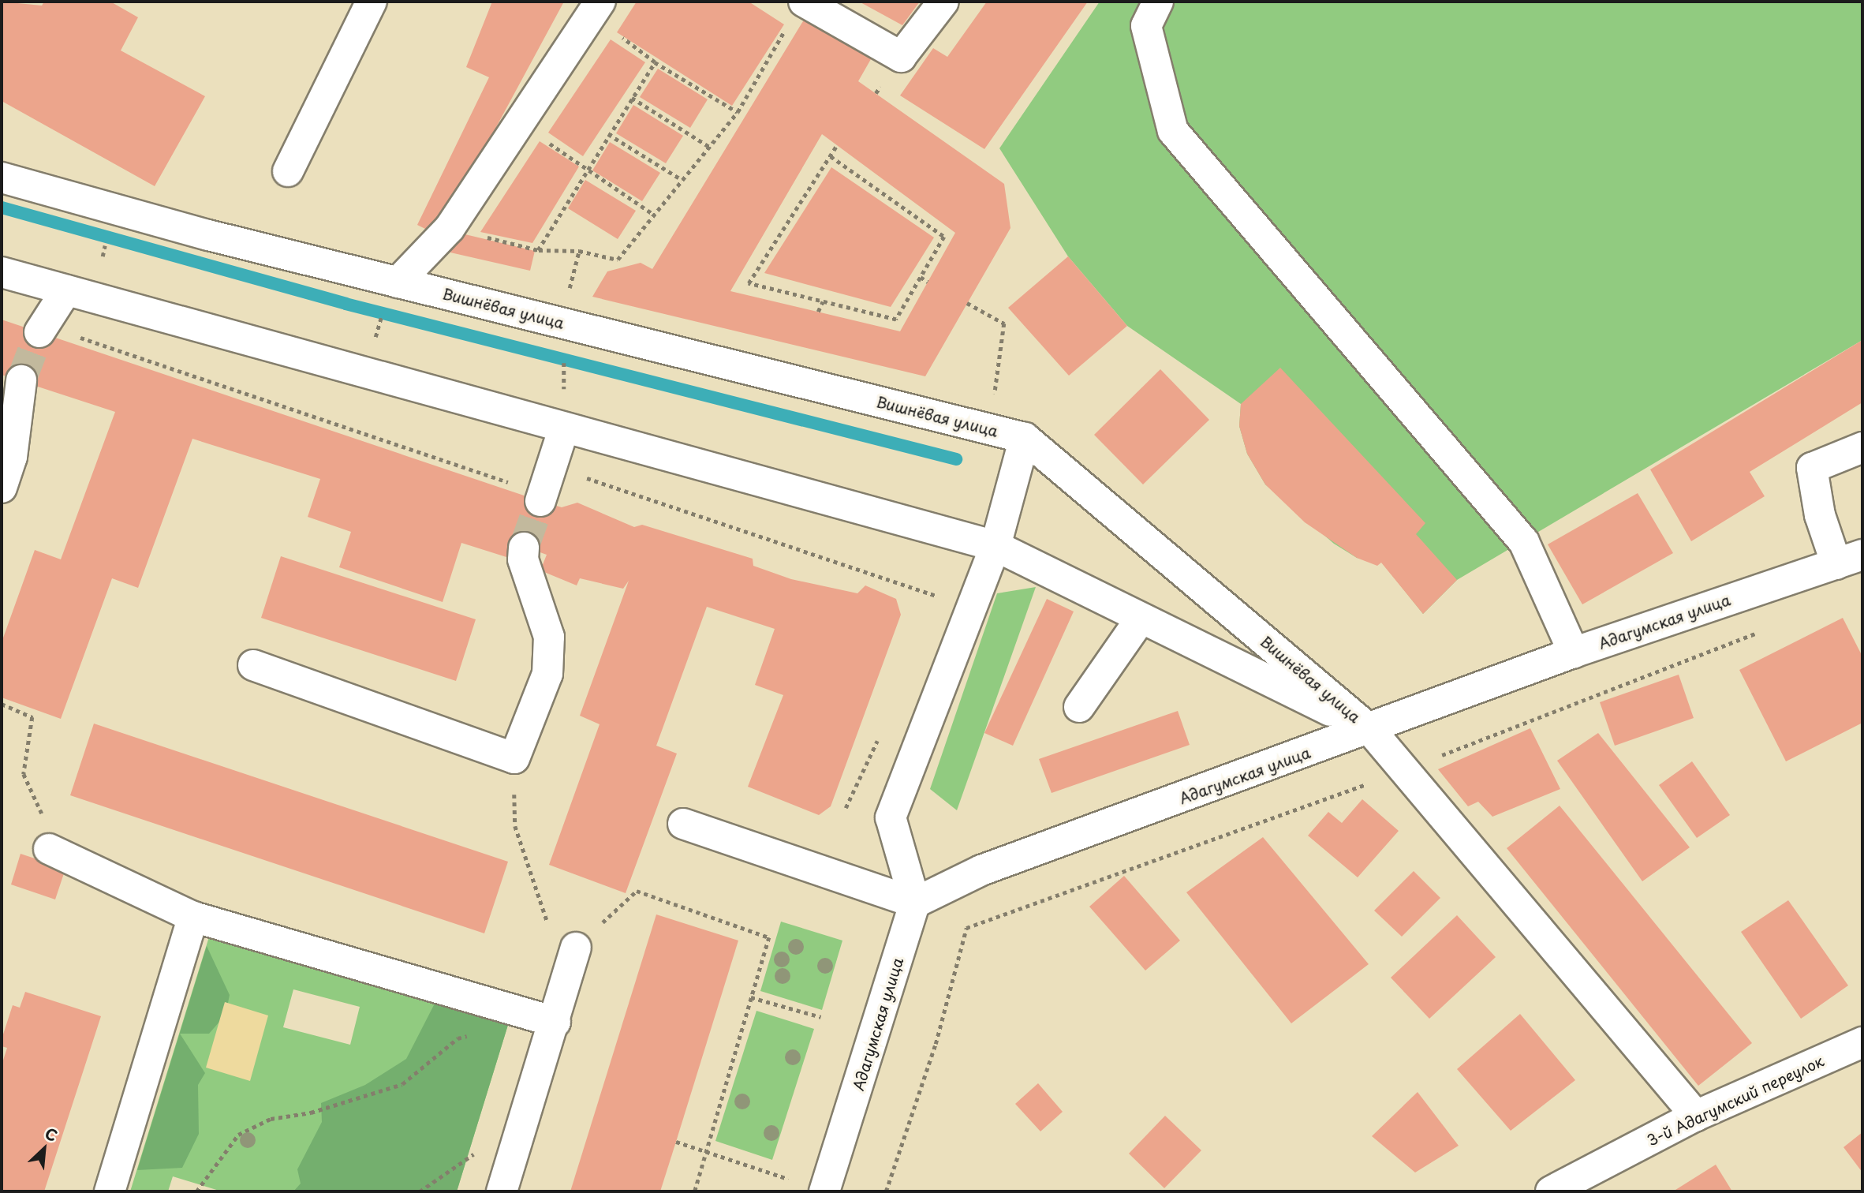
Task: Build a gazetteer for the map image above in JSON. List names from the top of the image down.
{
  "streets": {
    "street": ["Вишнёвая улица", "Адагумская улица", "3-й Адагумский переулок"]
  },
  "crossings": [
    ["Вишнёвая улица", "Адагумская улица"]
  ],
  "north": "top right"
}
